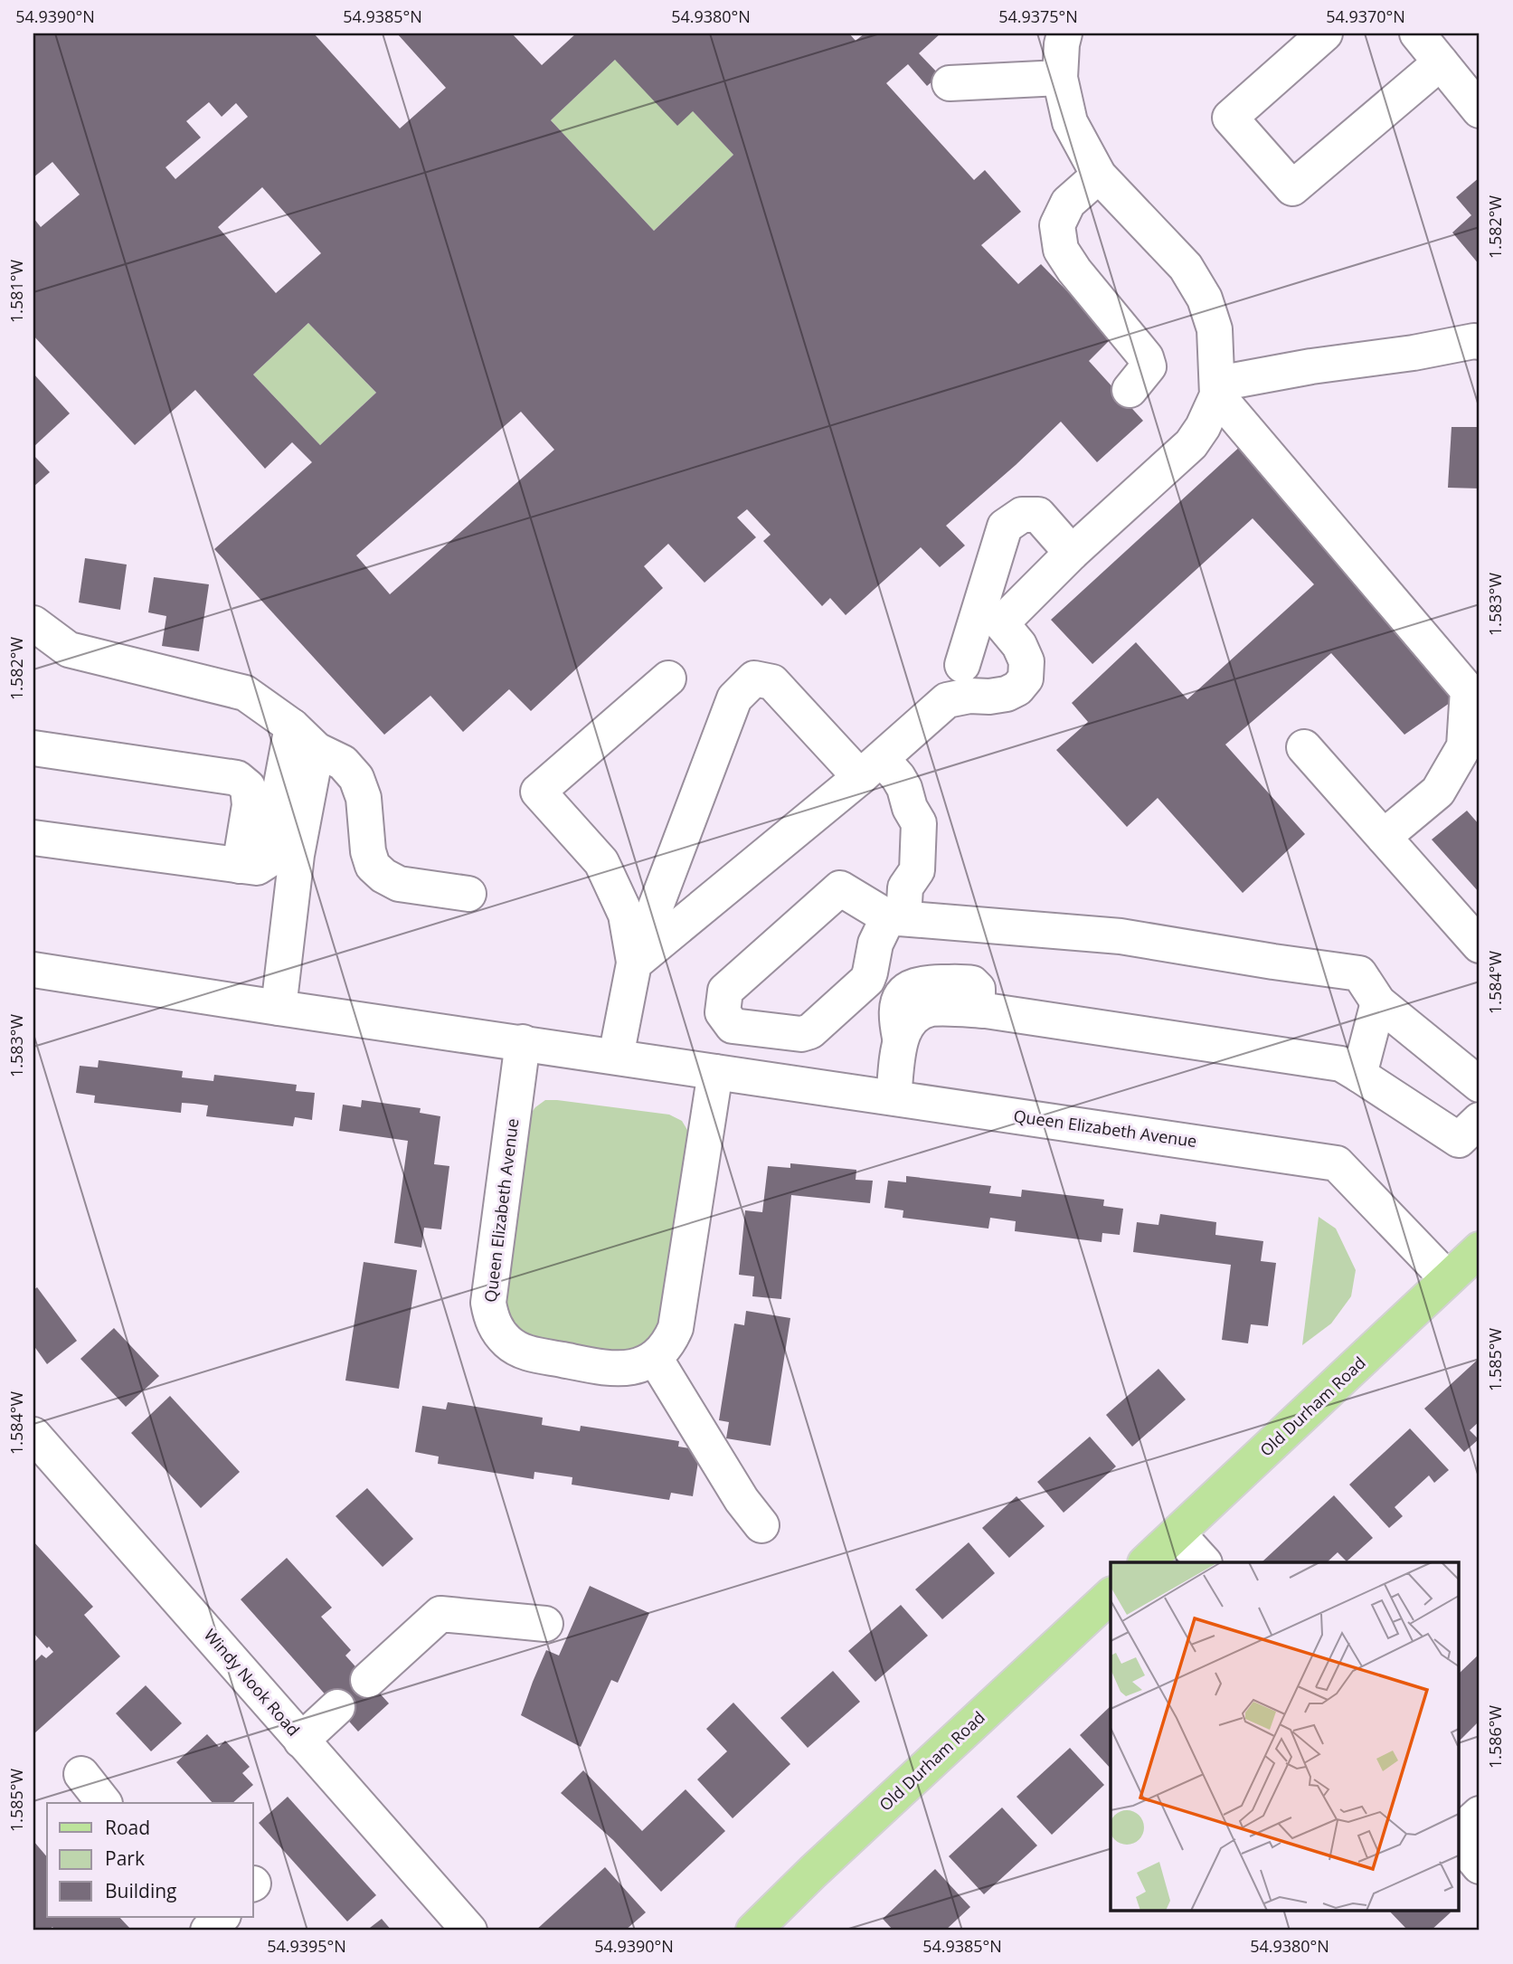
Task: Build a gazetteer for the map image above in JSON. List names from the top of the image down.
{
  "streets": {
    "main road": ["Old Durham Road"],
    "street": ["Queen Elizabeth Avenue", "Windy Nook Road"]
  },
  "crossings": [
    ["Queen Elizabeth Avenue", "Old Durham Road"]
  ],
  "legend": ["Road", "Park", "Building"],
  "coordinates": [
    "54.9390°N",
    "54.9385°N",
    "54.9380°N",
    "54.9375°N",
    "54.9370°N",
    "1.582°W",
    "1.581°W",
    "1.583°W",
    "1.584°W",
    "1.585°W",
    "1.586°W",
    "54.9395°N"
  ]
}
